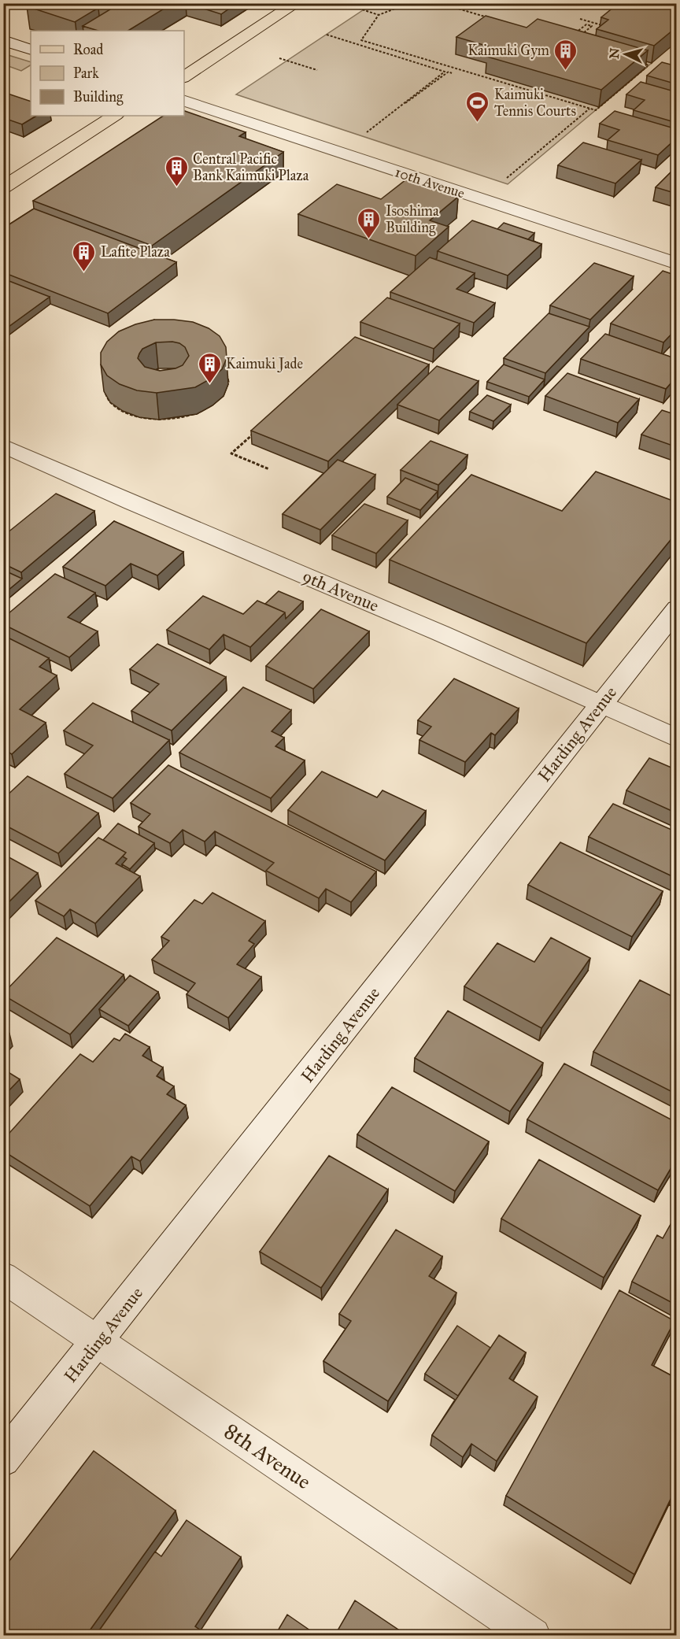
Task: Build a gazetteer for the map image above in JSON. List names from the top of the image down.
{
  "streets": {
    "street": [
      "10th Avenue",
      "9th Avenue",
      "Harding Avenue",
      "8th Avenue"
    ]
  },
  "crossings": [
    ["9th Avenue", "Harding Avenue"],
    ["Harding Avenue", "8th Avenue"]
  ],
  "places": {
    "building": [
      "Kaimuki Gym",
      "Central Pacific Bank Kaimuki Plaza",
      "Isoshima Building",
      "Lafite Plaza",
      "Kaimuki Jade"
    ],
    "sports": ["Kaimuki Tennis Courts"]
  },
  "legend": ["Road", "Park", "Building"],
  "north": "left"
}
